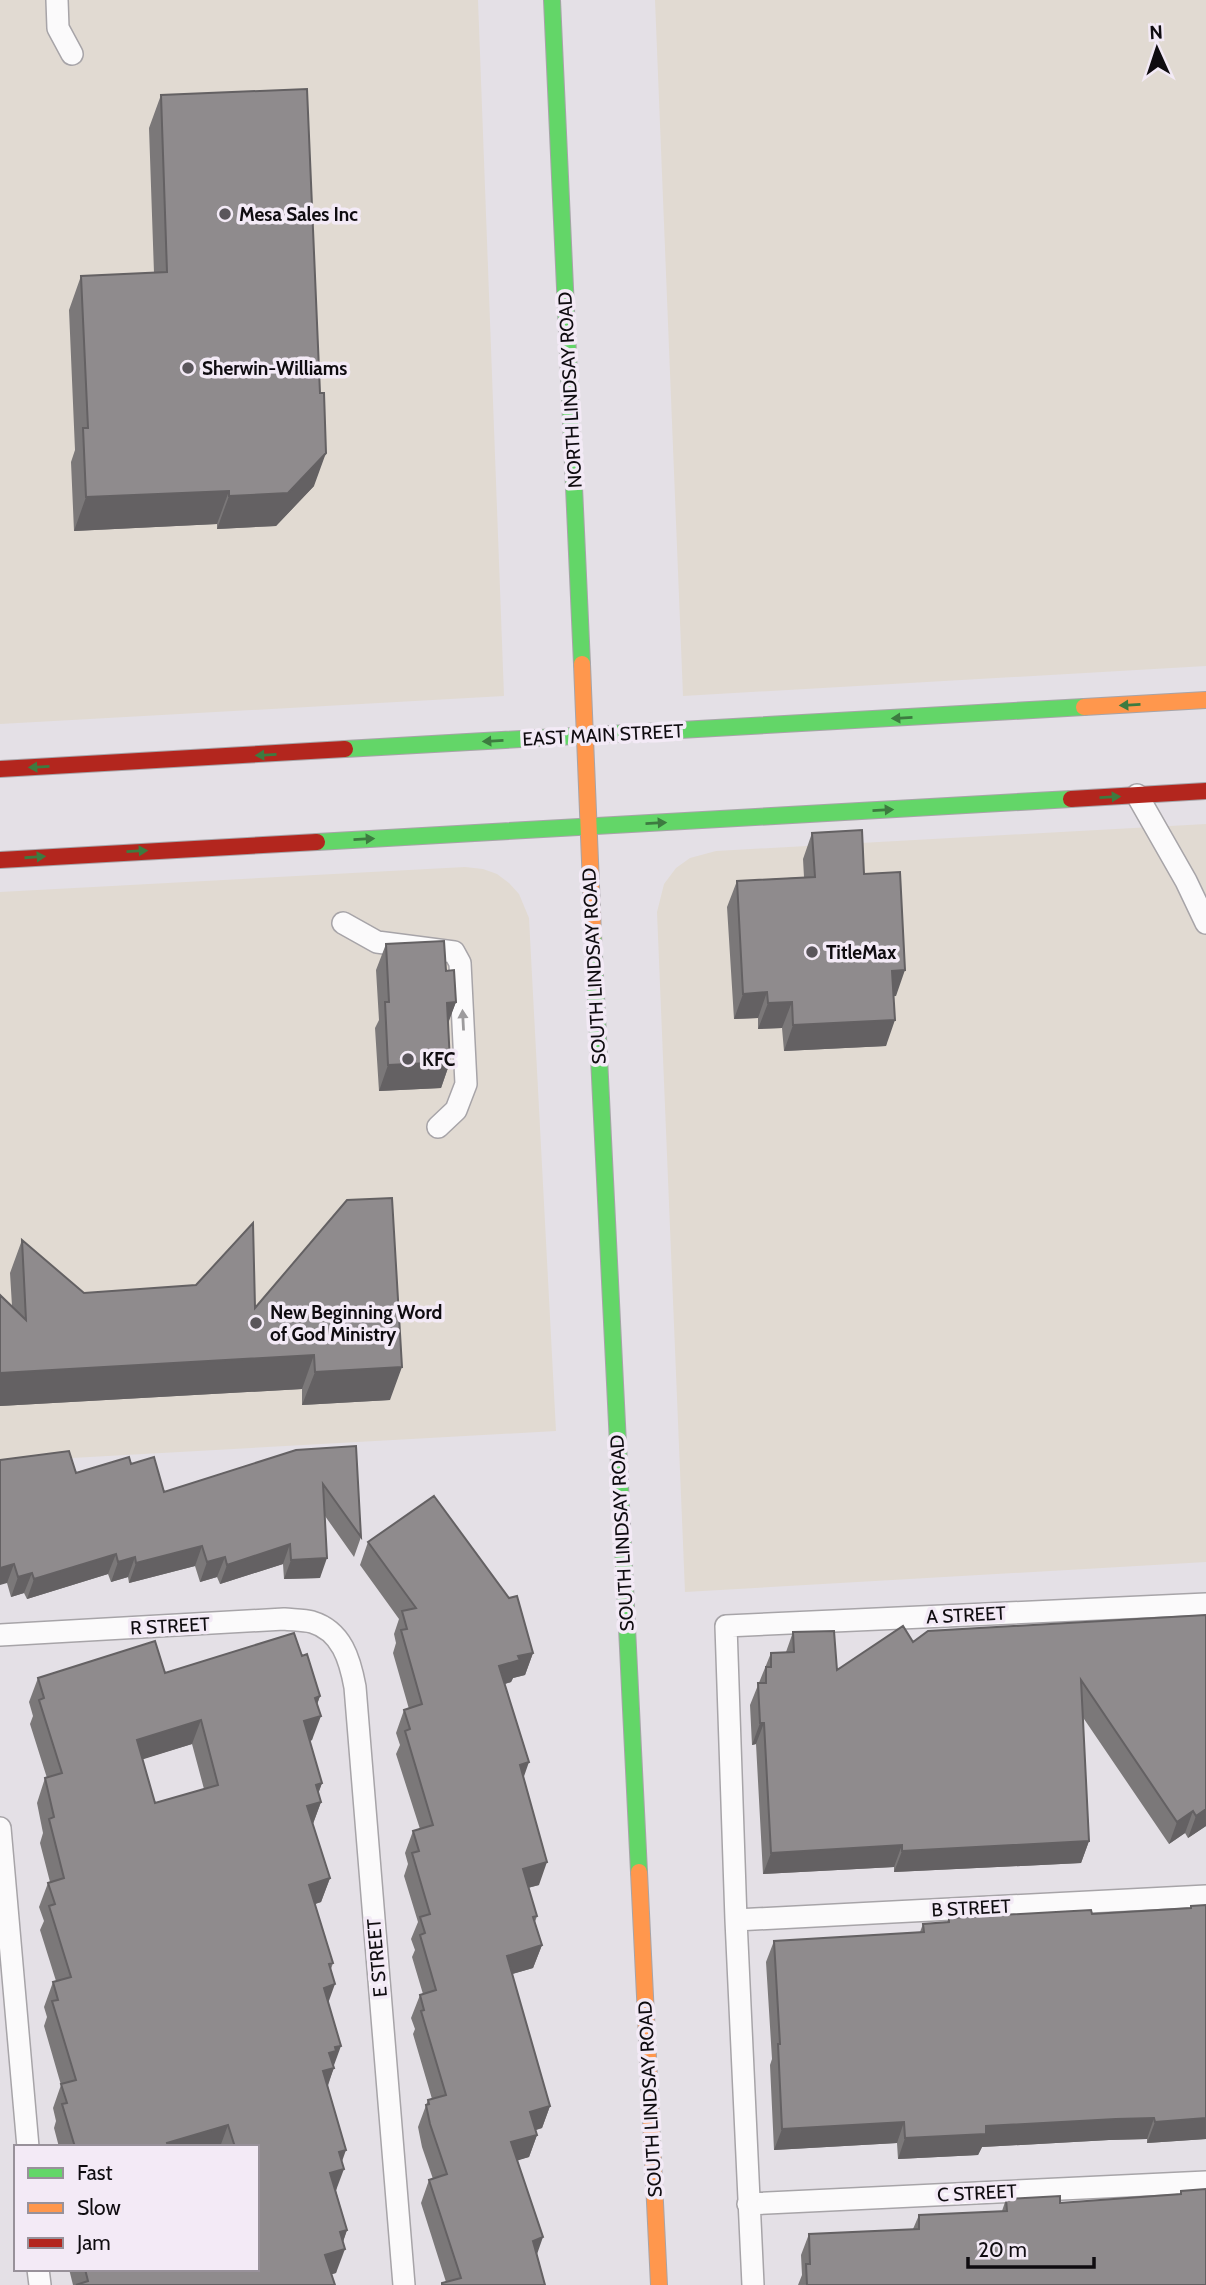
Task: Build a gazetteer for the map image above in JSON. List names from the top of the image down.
{
  "streets": {
    "main road": ["NORTH LINDSAY ROAD", "EAST MAIN STREET", "SOUTH LINDSAY ROAD"],
    "lane": [
      "A STREET",
      "R STREET",
      "B STREET",
      "E STREET",
      "C STREET"
    ]
  },
  "crossings": [
    ["NORTH LINDSAY ROAD", "EAST MAIN STREET"],
    ["NORTH LINDSAY ROAD", "SOUTH LINDSAY ROAD"],
    ["A STREET", "B STREET"],
    ["R STREET", "E STREET"]
  ],
  "places": [
    "Mesa Sales Inc",
    "Sherwin-Williams",
    "TitleMax",
    "KFC",
    "New Beginning Word of God Ministry"
  ],
  "legend": ["Fast", "Slow", "Jam"],
  "scale_bar": "20 m",
  "north": "top"
}
